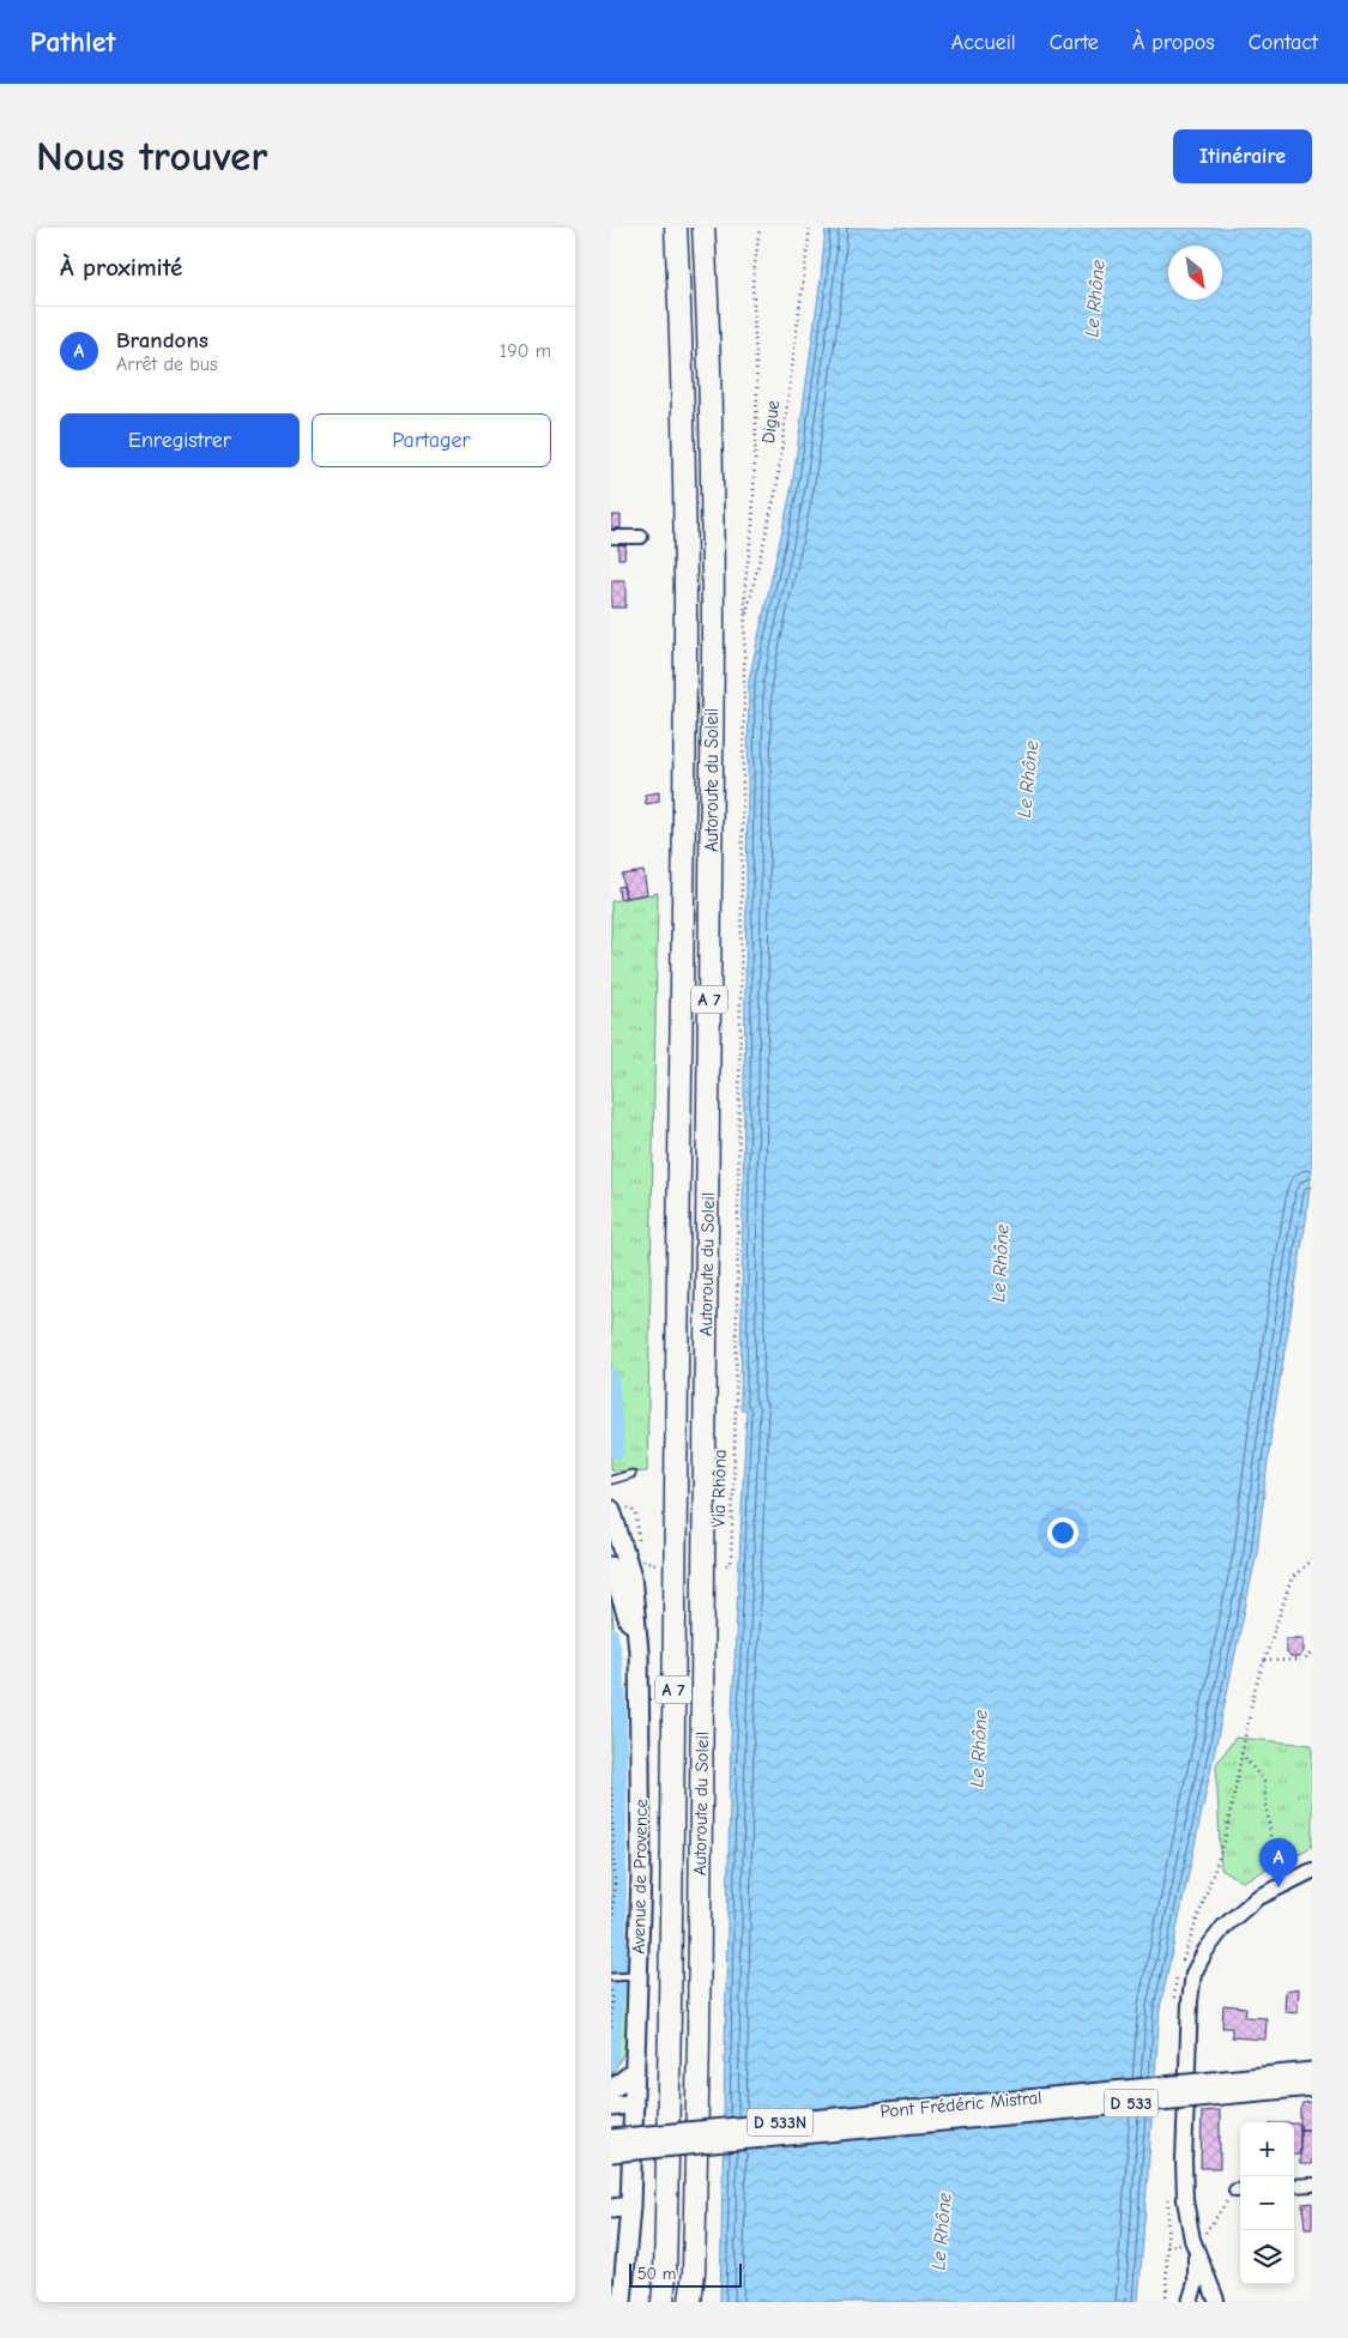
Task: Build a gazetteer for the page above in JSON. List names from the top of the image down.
{
  "streets": {
    "highway": ["Autoroute du Soleil", "A 7"],
    "main road": [
      "Avenue de Provence",
      "D 533",
      "Pont Frédéric Mistral",
      "D 533N"
    ],
    "path": ["Digue", "Via Rhôna"]
  },
  "crossings": [
    ["Digue", "Via Rhôna"]
  ],
  "water": ["Le Rhône"],
  "scale_bar": "50 m",
  "north": "bottom right",
  "page": {
    "header": "Pathlet",
    "nav": [
      "Accueil",
      "Carte",
      "À propos",
      "Contact"
    ],
    "buttons": [
      "Itinéraire",
      ["Enregistrer", "Partager"]
    ],
    "title": "Nous trouver",
    "heading": "À proximité",
    "list": [
      {
        "mark": "A",
        "name": "Brandons",
        "note": "Arrêt de bus",
        "value": "190 m"
      }
    ],
    "pins": "A",
    "map_buttons": ["+", "−"],
    "scale": "50 m"
  }
}
